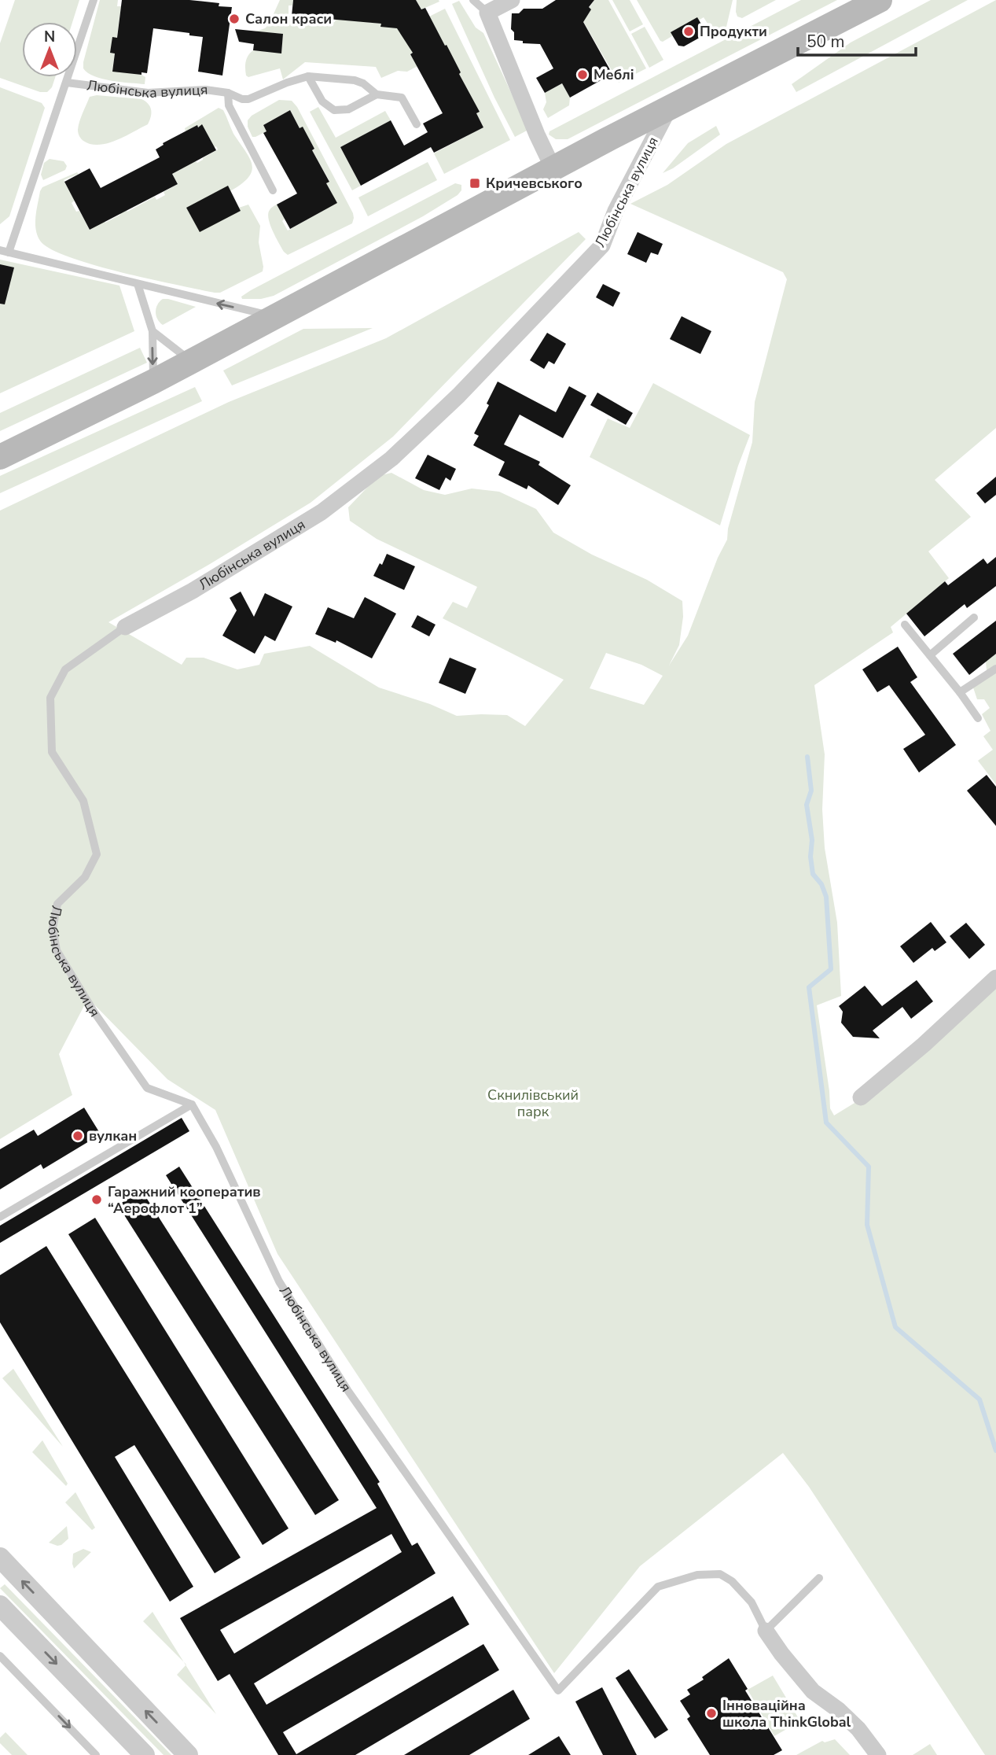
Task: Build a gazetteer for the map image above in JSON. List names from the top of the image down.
{
  "streets": {
    "main road": ["Любінська вулиця"]
  },
  "parks": ["Скнилівський парк"],
  "places": {
    "other": [
      "Салон краси",
      "Продукти",
      "Меблі",
      "вулкан",
      "Гаражний кооператив “Аерофлот 1”",
      "Інноваційна школа ThinkGlobal"
    ],
    "transit": ["Кричевського"]
  },
  "scale_bar": "50 m",
  "north": "top"
}
